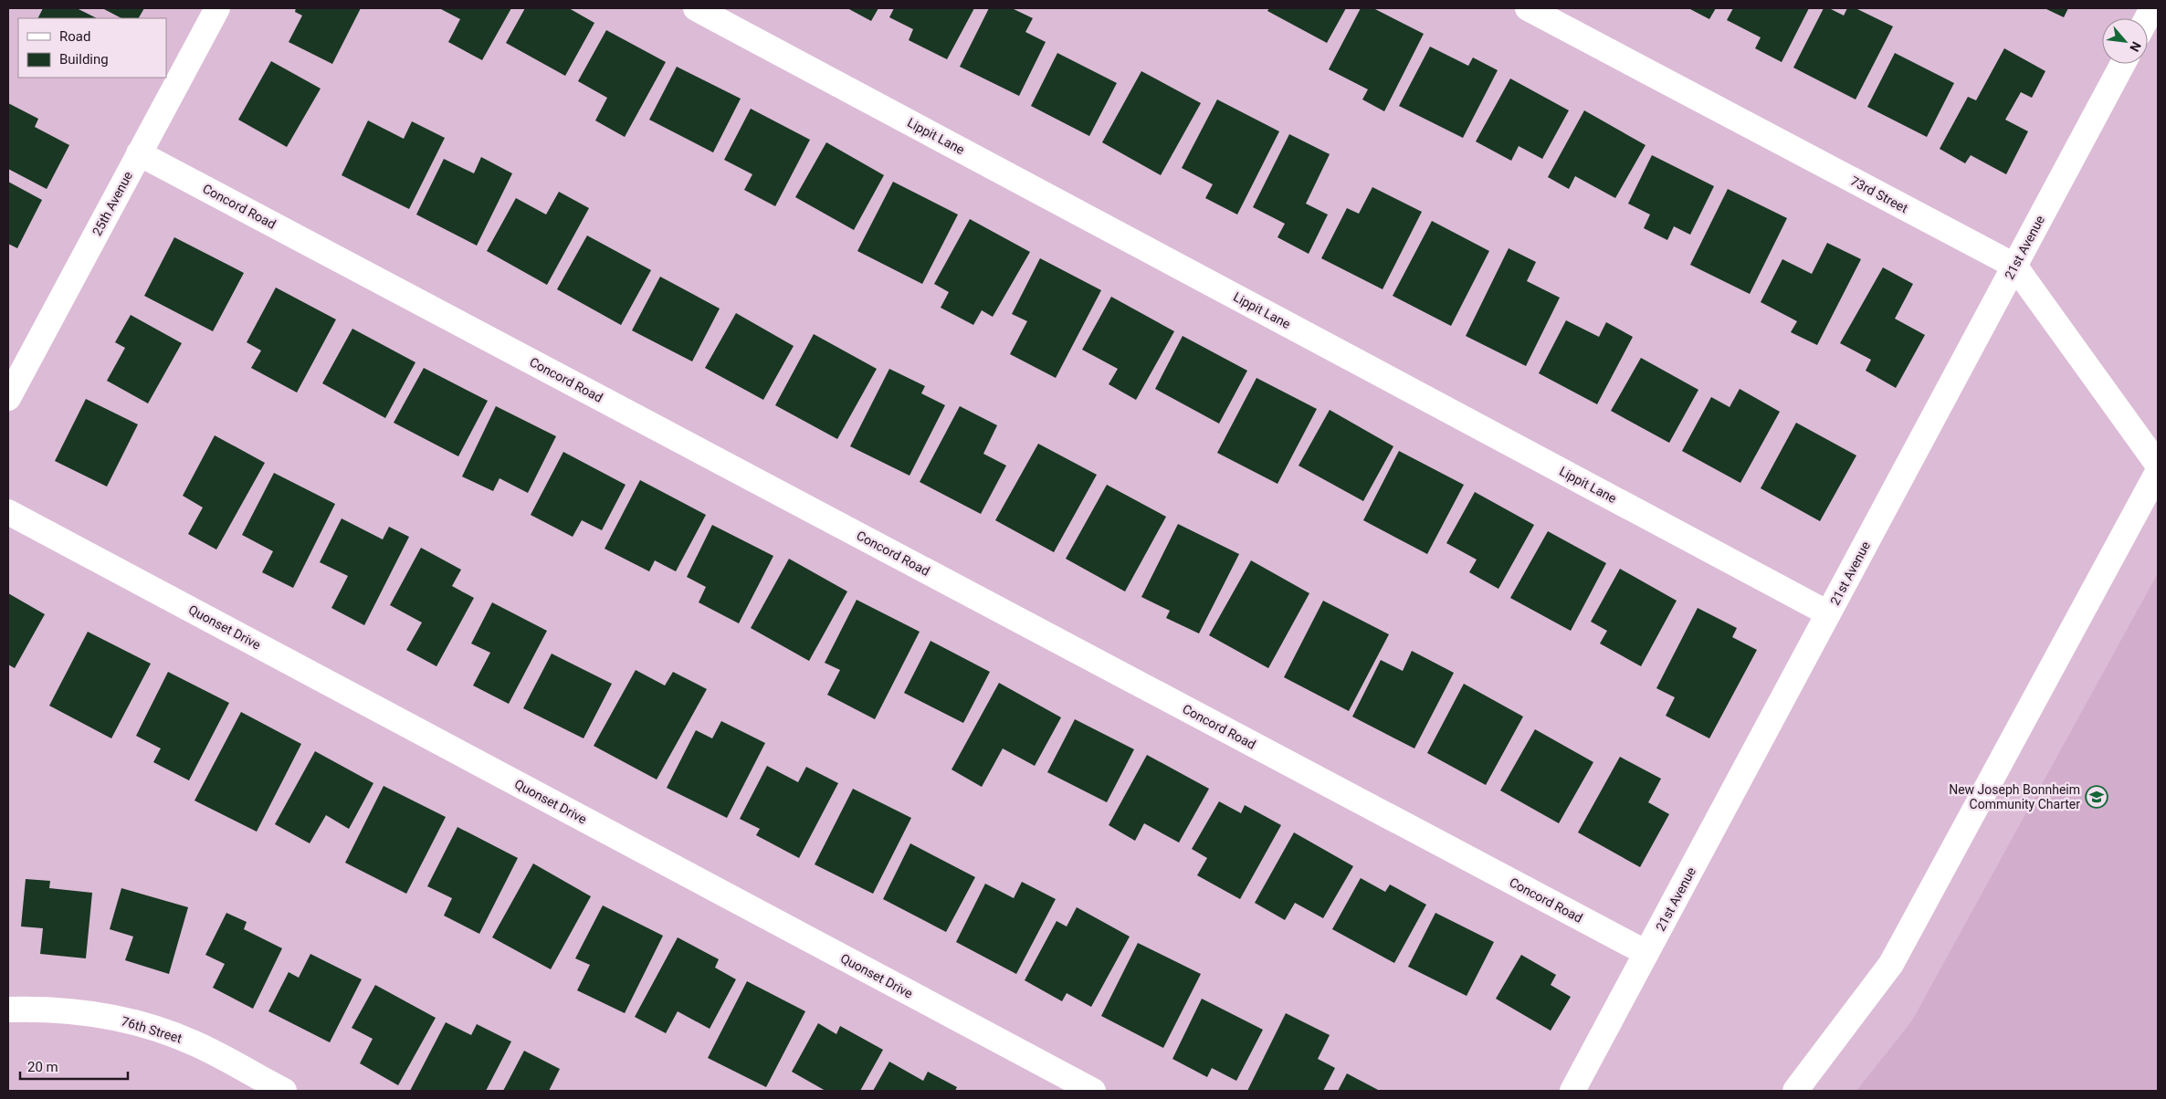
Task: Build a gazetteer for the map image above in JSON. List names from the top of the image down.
{
  "streets": {
    "street": [
      "Lippit Lane",
      "73rd Street",
      "25th Avenue",
      "Concord Road",
      "21st Avenue",
      "Quonset Drive",
      "76th Street"
    ]
  },
  "crossings": [
    ["Lippit Lane", "21st Avenue"],
    ["73rd Street", "21st Avenue"],
    ["25th Avenue", "Concord Road"],
    ["Concord Road", "21st Avenue"]
  ],
  "places": {
    "school or university": ["New Joseph Bonnheim Community Charter"]
  },
  "legend": ["Road", "Building"],
  "scale_bar": "20 m",
  "north": "bottom right"
}
